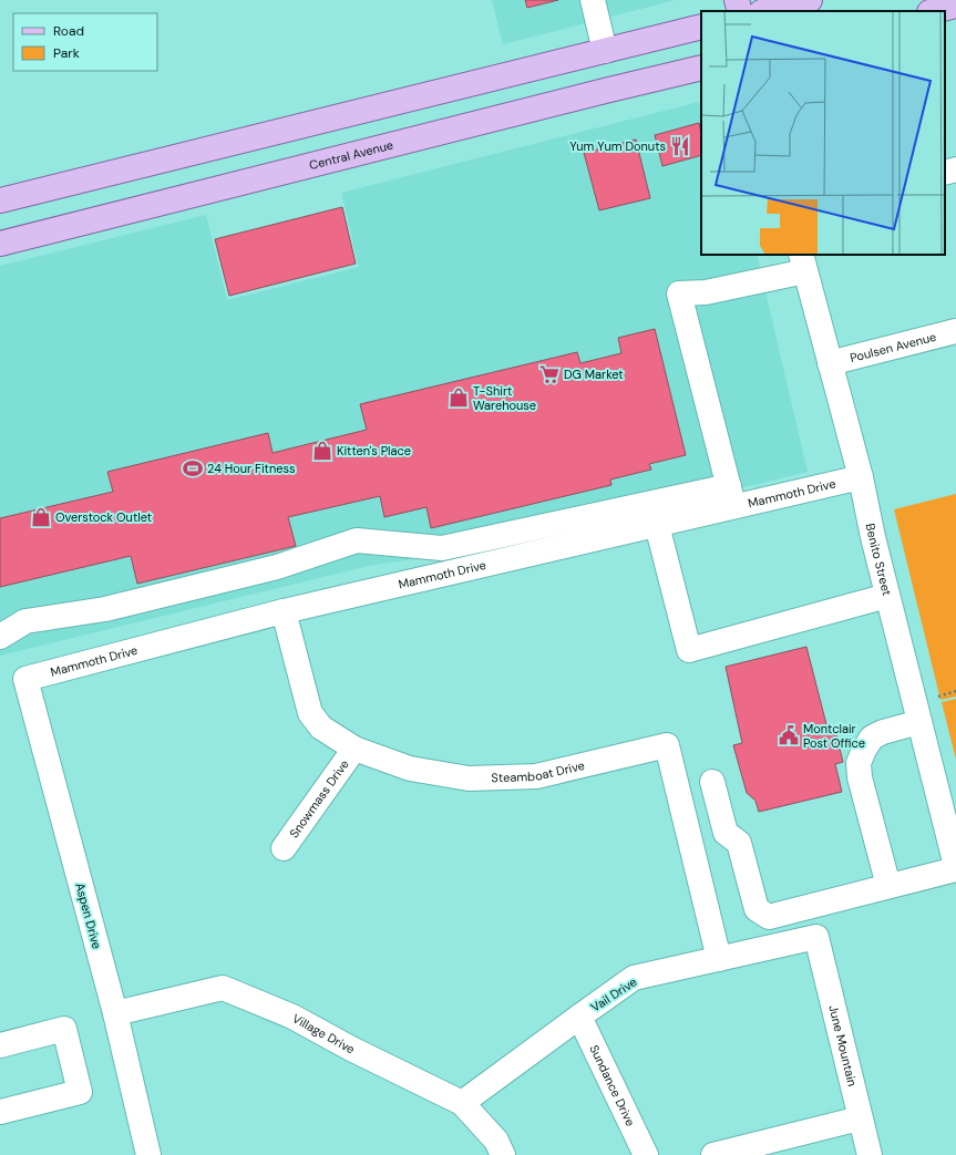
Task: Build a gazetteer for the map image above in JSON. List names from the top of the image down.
{
  "streets": {
    "main road": ["Central Avenue"],
    "street": [
      "Poulsen Avenue",
      "Mammoth Drive",
      "Benito Street",
      "Steamboat Drive",
      "Snowmass Drive",
      "Aspen Drive",
      "Vail Drive",
      "Village Drive",
      "June Mountain",
      "Sundance Drive"
    ]
  },
  "crossings": [
    ["Poulsen Avenue", "Benito Street"],
    ["Mammoth Drive", "Benito Street"],
    ["Mammoth Drive", "Steamboat Drive"],
    ["Mammoth Drive", "Aspen Drive"],
    ["Steamboat Drive", "Snowmass Drive"],
    ["Steamboat Drive", "Vail Drive"],
    ["Aspen Drive", "Village Drive"],
    ["Vail Drive", "Village Drive"],
    ["Vail Drive", "June Mountain"],
    ["Vail Drive", "Sundance Drive"]
  ],
  "places": {
    "restaurant": ["Yum Yum Donuts"],
    "supermarket": ["DG Market"],
    "shop": ["T-Shirt Warehouse", "Kitten's Place", "Overstock Outlet"],
    "sports": ["24 Hour Fitness"],
    "public building": ["Montclair Post Office"]
  },
  "legend": ["Road", "Park"]
}
